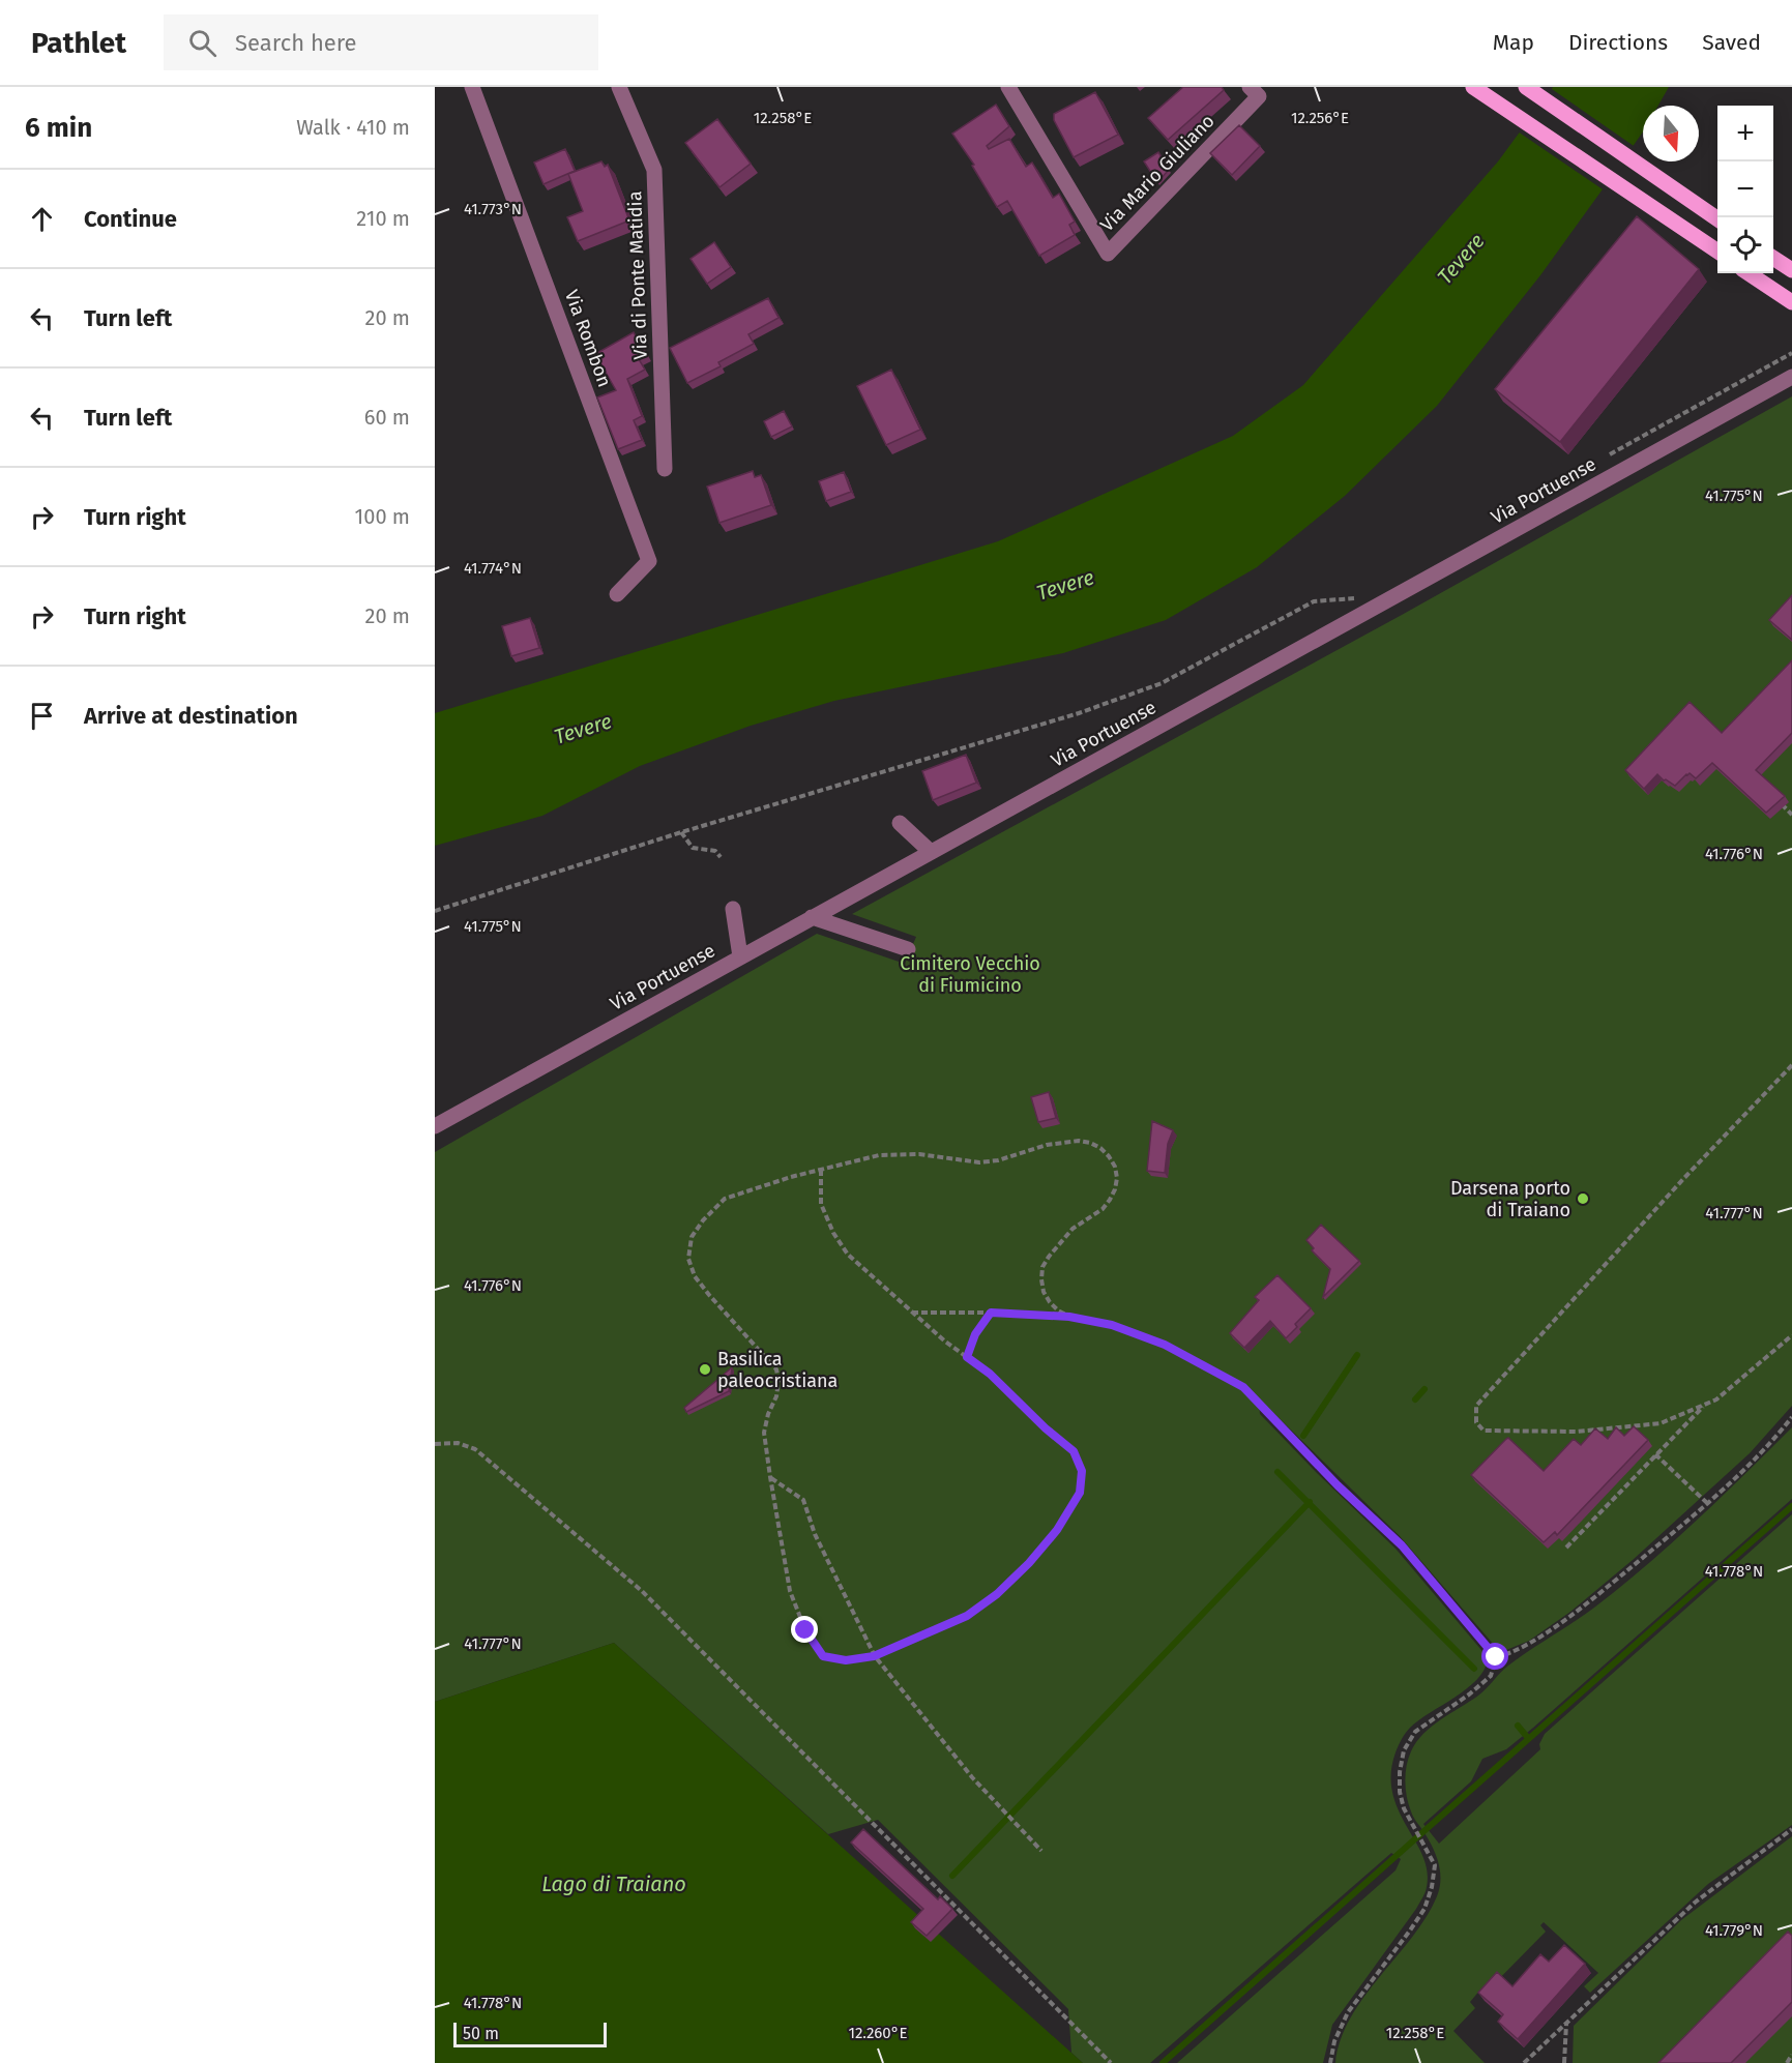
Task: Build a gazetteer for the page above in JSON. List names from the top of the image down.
{
  "streets": {
    "street": [
      "Via Mario Giuliano",
      "Via di Ponte Matidia",
      "Via Rombon",
      "Via Portuense"
    ]
  },
  "water": ["Tevere", "Lago di Traiano"],
  "parks": ["Cimitero Vecchio di Fiumicino"],
  "places": ["Darsena porto di Traiano", "Basilica paleocristiana"],
  "scale_bar": "50 m",
  "north": "bottom",
  "page": {
    "header": "Pathlet",
    "search": "Search here",
    "nav": ["Map", "Directions", "Saved"],
    "heading": ["6 min", "Walk · 410 m"],
    "map_buttons": ["+", "−"],
    "list": [
      ["Continue", "210 m"],
      ["Turn left", "20 m"],
      ["Turn left", "60 m"],
      ["Turn right", "100 m"],
      ["Turn right", "20 m"],
      "Arrive at destination"
    ],
    "scale": "50 m"
  },
  "coordinates": [
    "12.258°E",
    "12.256°E",
    "41.773°N",
    "41.775°N",
    "41.774°N",
    "41.776°N",
    "41.777°N",
    "41.778°N",
    "41.779°N",
    "12.260°E"
  ]
}
